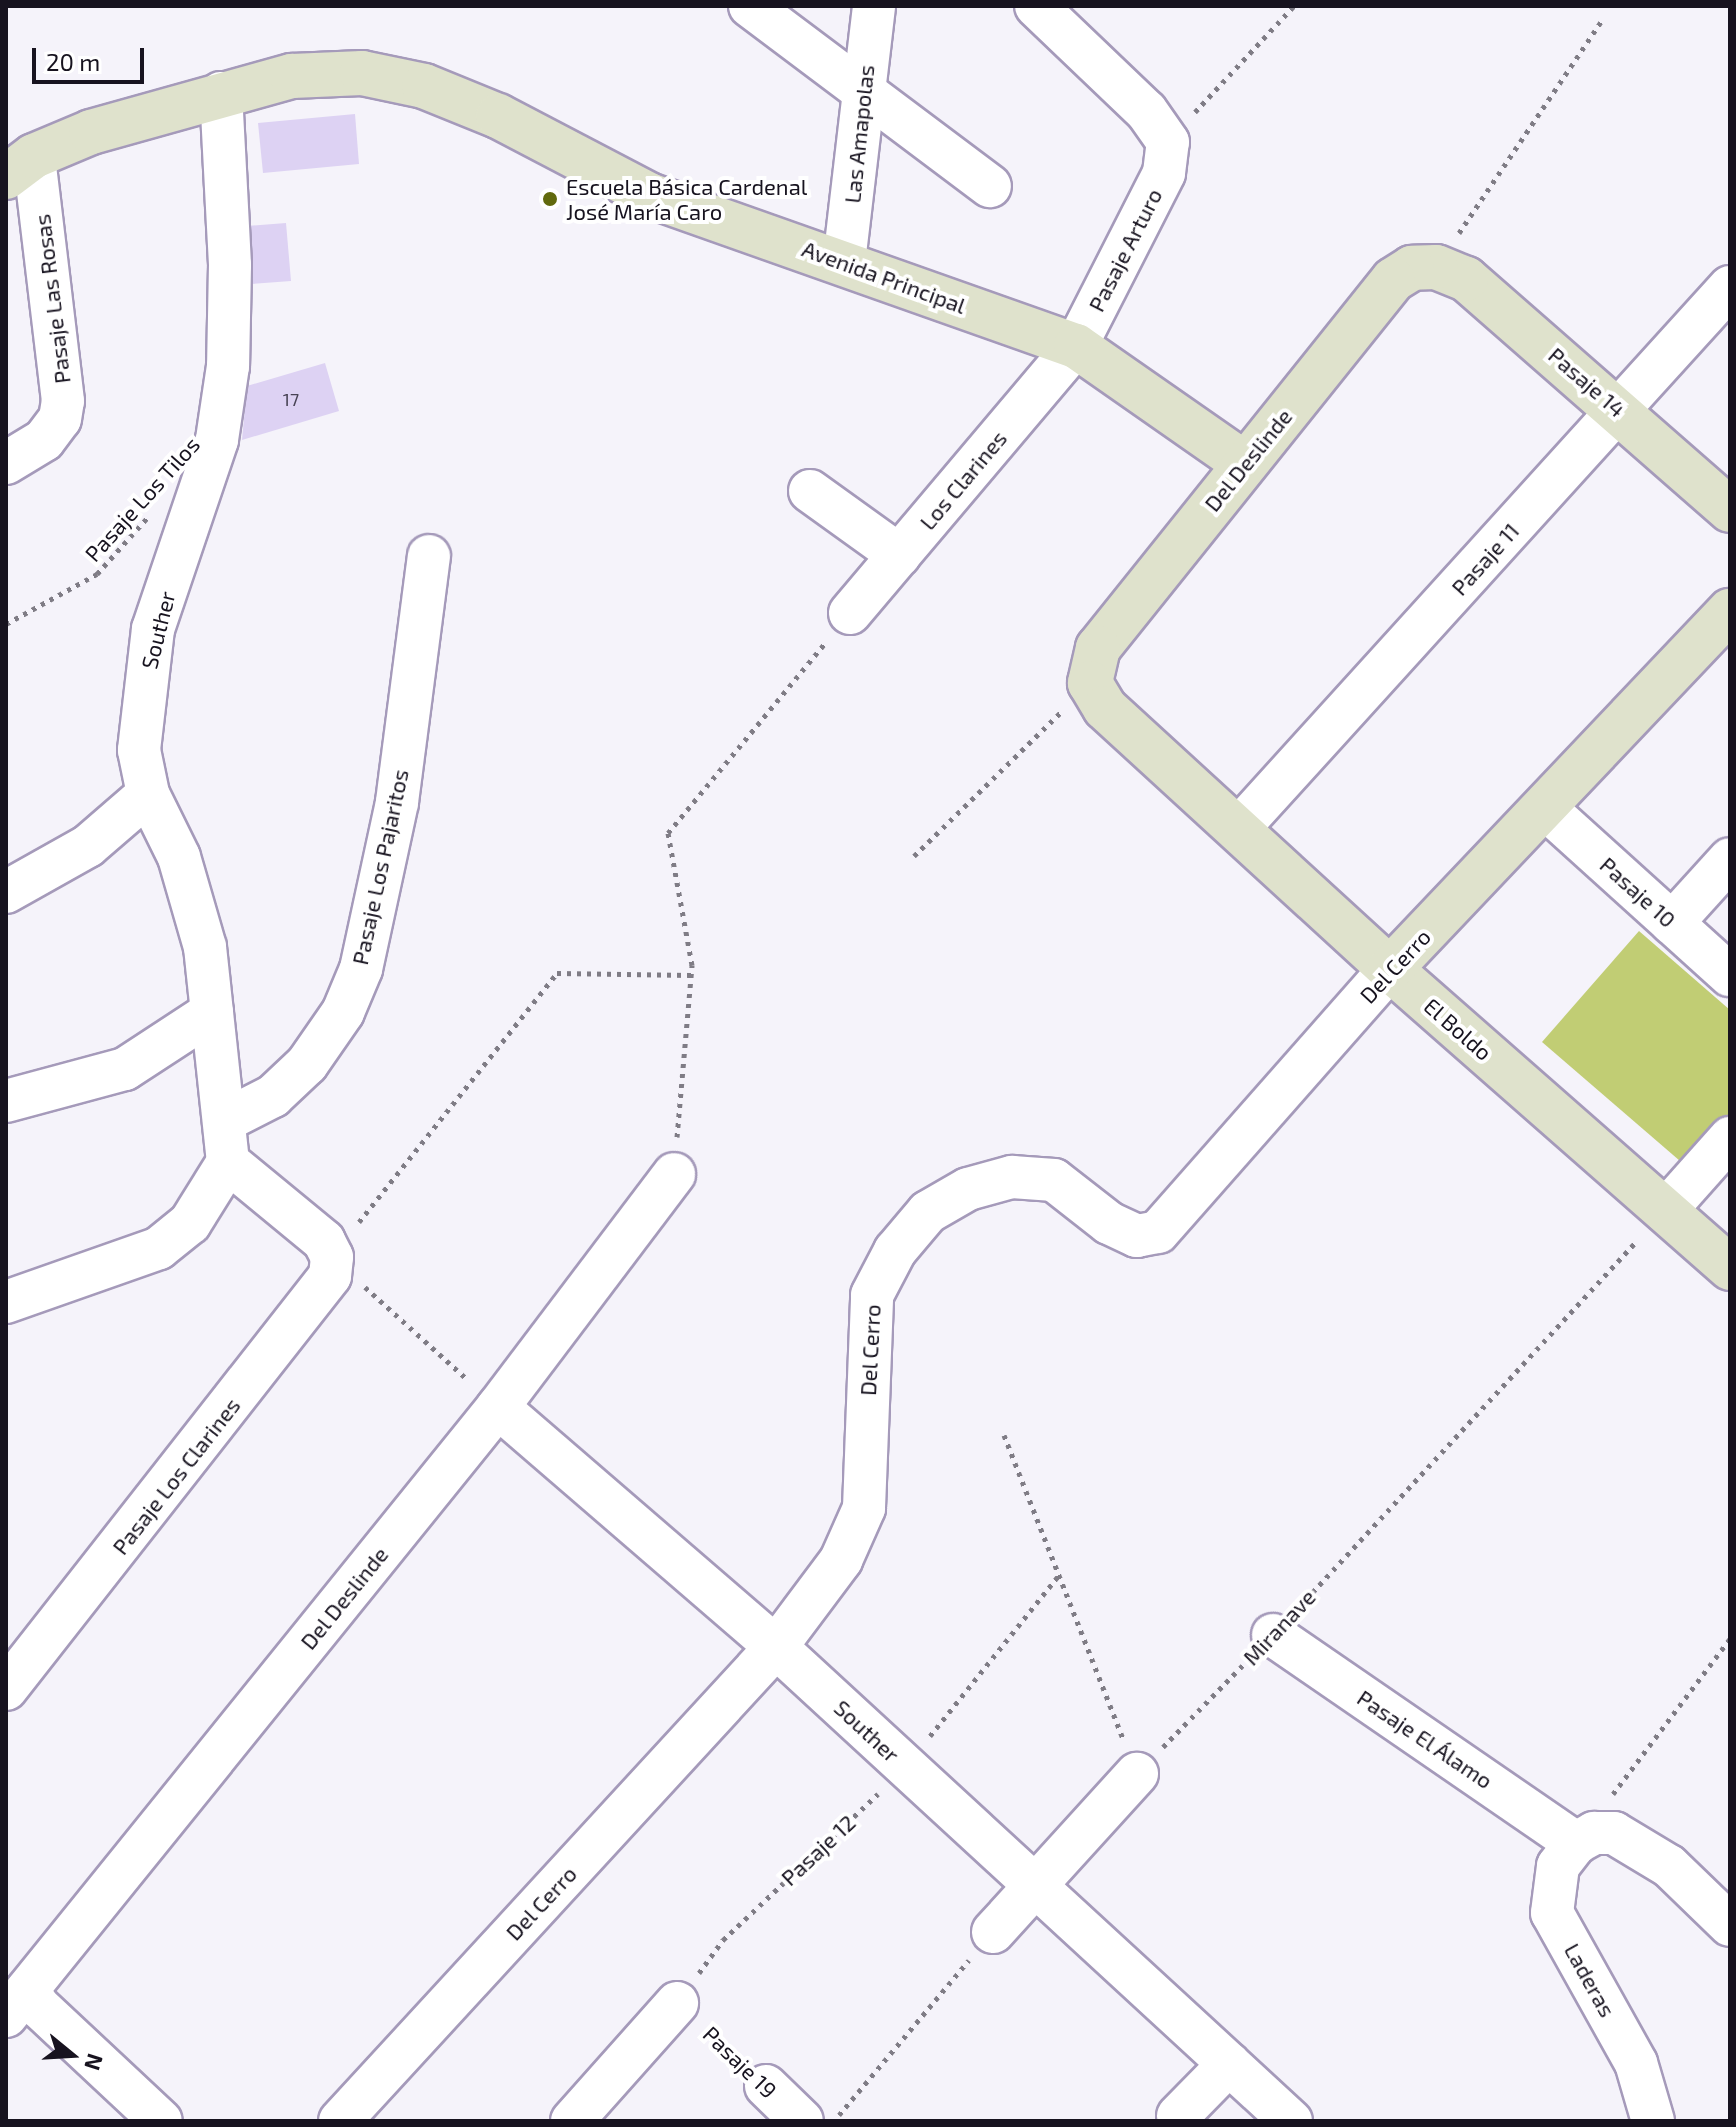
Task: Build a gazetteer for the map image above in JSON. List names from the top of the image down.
{
  "streets": {
    "street": [
      "Las Amapolas",
      "Pasaje Arturo",
      "Avenida Principal",
      "Pasaje Las Rosas",
      "Pasaje 14",
      "Del Deslinde",
      "Los Clarines",
      "Pasaje 11",
      "Souther",
      "Pasaje Los Pajaritos",
      "Pasaje 10",
      "Del Cerro",
      "El Boldo",
      "Pasaje Los Clarines",
      "Pasaje El Álamo",
      "Laderas",
      "Pasaje 19"
    ],
    "path": ["Pasaje Los Tilos", "Miranave", "Pasaje 12"]
  },
  "crossings": [
    ["Las Amapolas", "Avenida Principal"],
    ["Pasaje Arturo", "Avenida Principal"],
    ["Pasaje Arturo", "Los Clarines"],
    ["Avenida Principal", "Pasaje Las Rosas"],
    ["Avenida Principal", "Del Deslinde"],
    ["Avenida Principal", "Los Clarines"],
    ["Avenida Principal", "Souther"],
    ["Pasaje 14", "Del Deslinde"],
    ["Pasaje 14", "Pasaje 11"],
    ["Del Deslinde", "Souther"],
    ["Del Deslinde", "El Boldo"],
    ["Pasaje 11", "El Boldo"],
    ["Souther", "Pasaje Los Pajaritos"],
    ["Souther", "Del Cerro"],
    ["Souther", "Pasaje 12"],
    ["Pasaje 10", "Del Cerro"],
    ["Del Cerro", "El Boldo"],
    ["El Boldo", "Miranave"],
    ["Miranave", "Pasaje El Álamo"],
    ["Pasaje El Álamo", "Laderas"],
    ["Pasaje 12", "Pasaje 19"]
  ],
  "places": ["Escuela Básica Cardenal José María Caro"],
  "house_numbers": ["17"],
  "scale_bar": "20 m",
  "north": "right"
}
